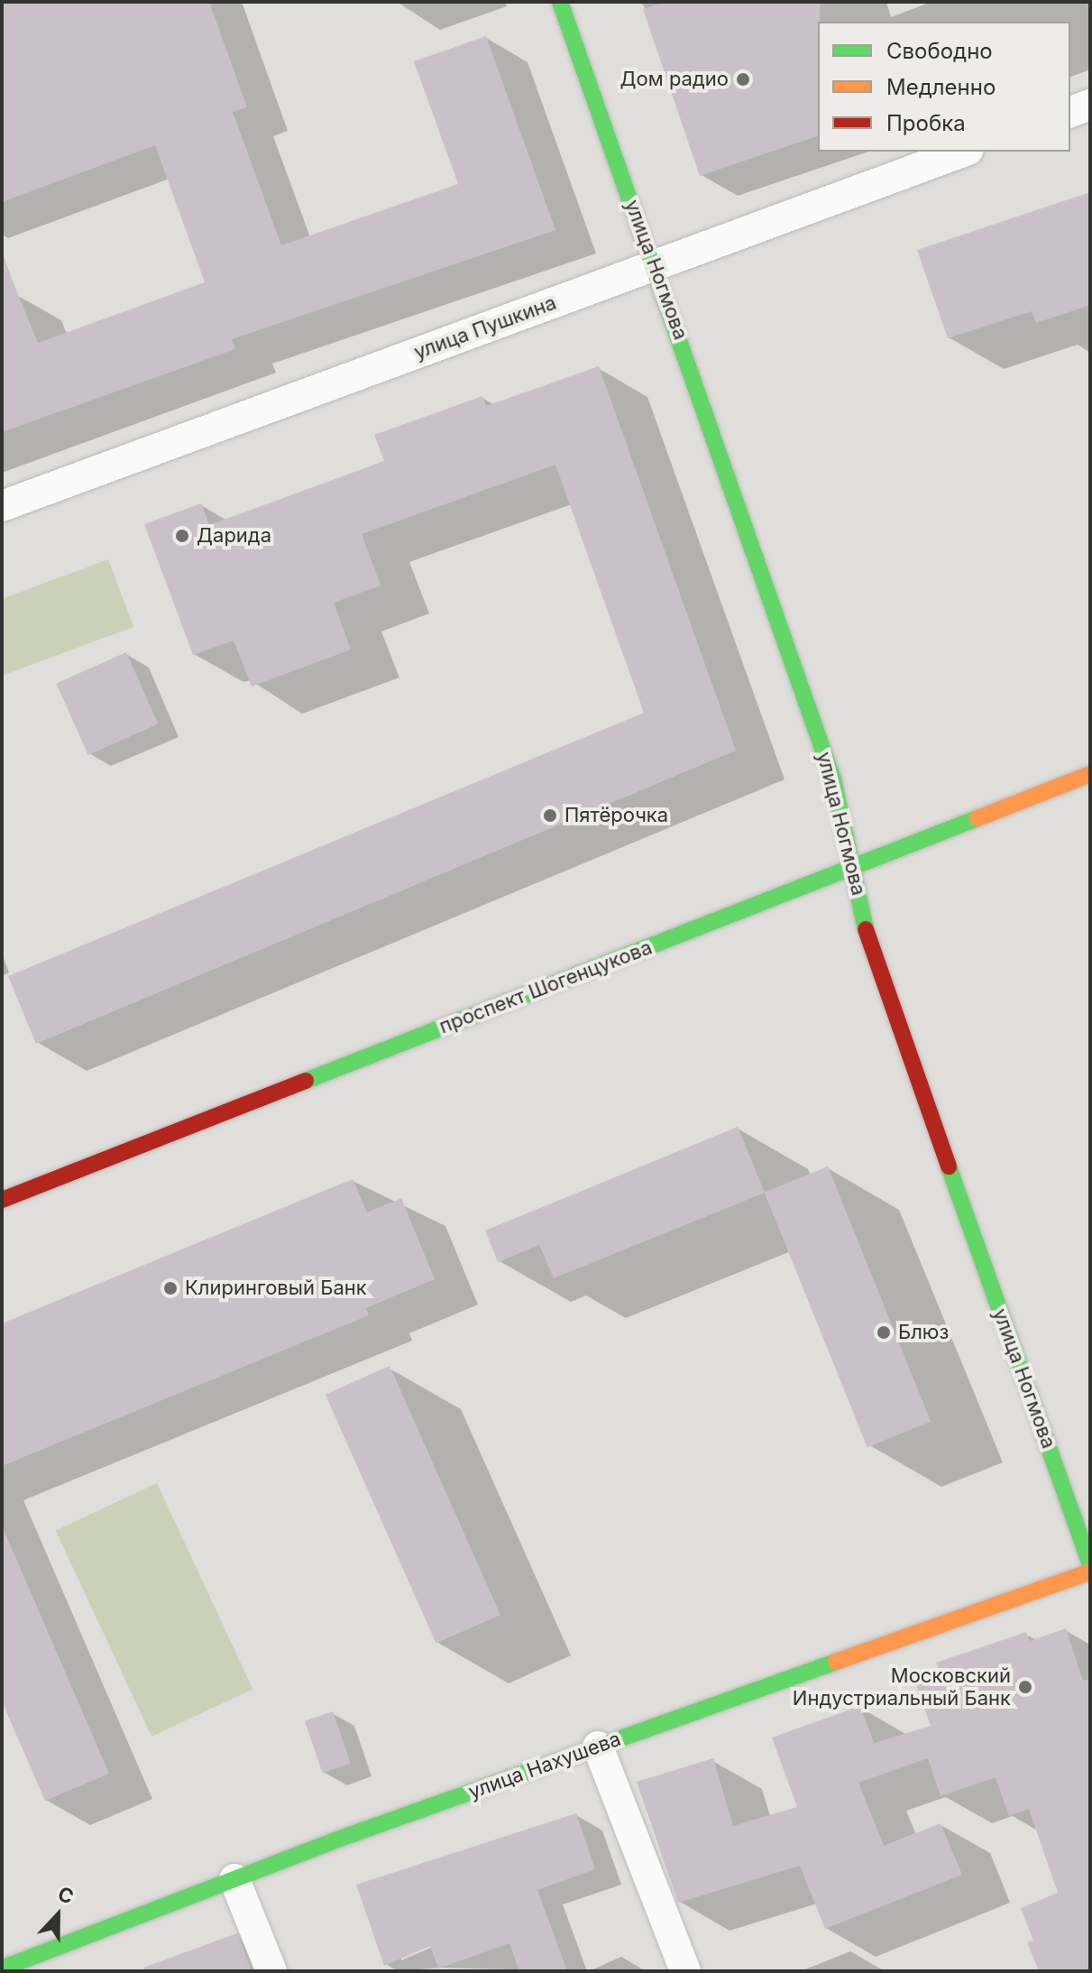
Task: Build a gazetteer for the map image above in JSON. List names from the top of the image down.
{
  "streets": {
    "street": [
      "улица Ногмова",
      "улица Пушкина",
      "проспект Шогенцукова",
      "улица Нахушева"
    ]
  },
  "crossings": [
    ["улица Ногмова", "улица Пушкина"],
    ["улица Ногмова", "проспект Шогенцукова"]
  ],
  "places": [
    "Дом радио",
    "Дарида",
    "Пятёрочка",
    "Клиринговый Банк",
    "Блюз",
    "Московский Индустриальный Банк"
  ],
  "legend": ["Свободно", "Медленно", "Пробка"],
  "north": "top"
}
